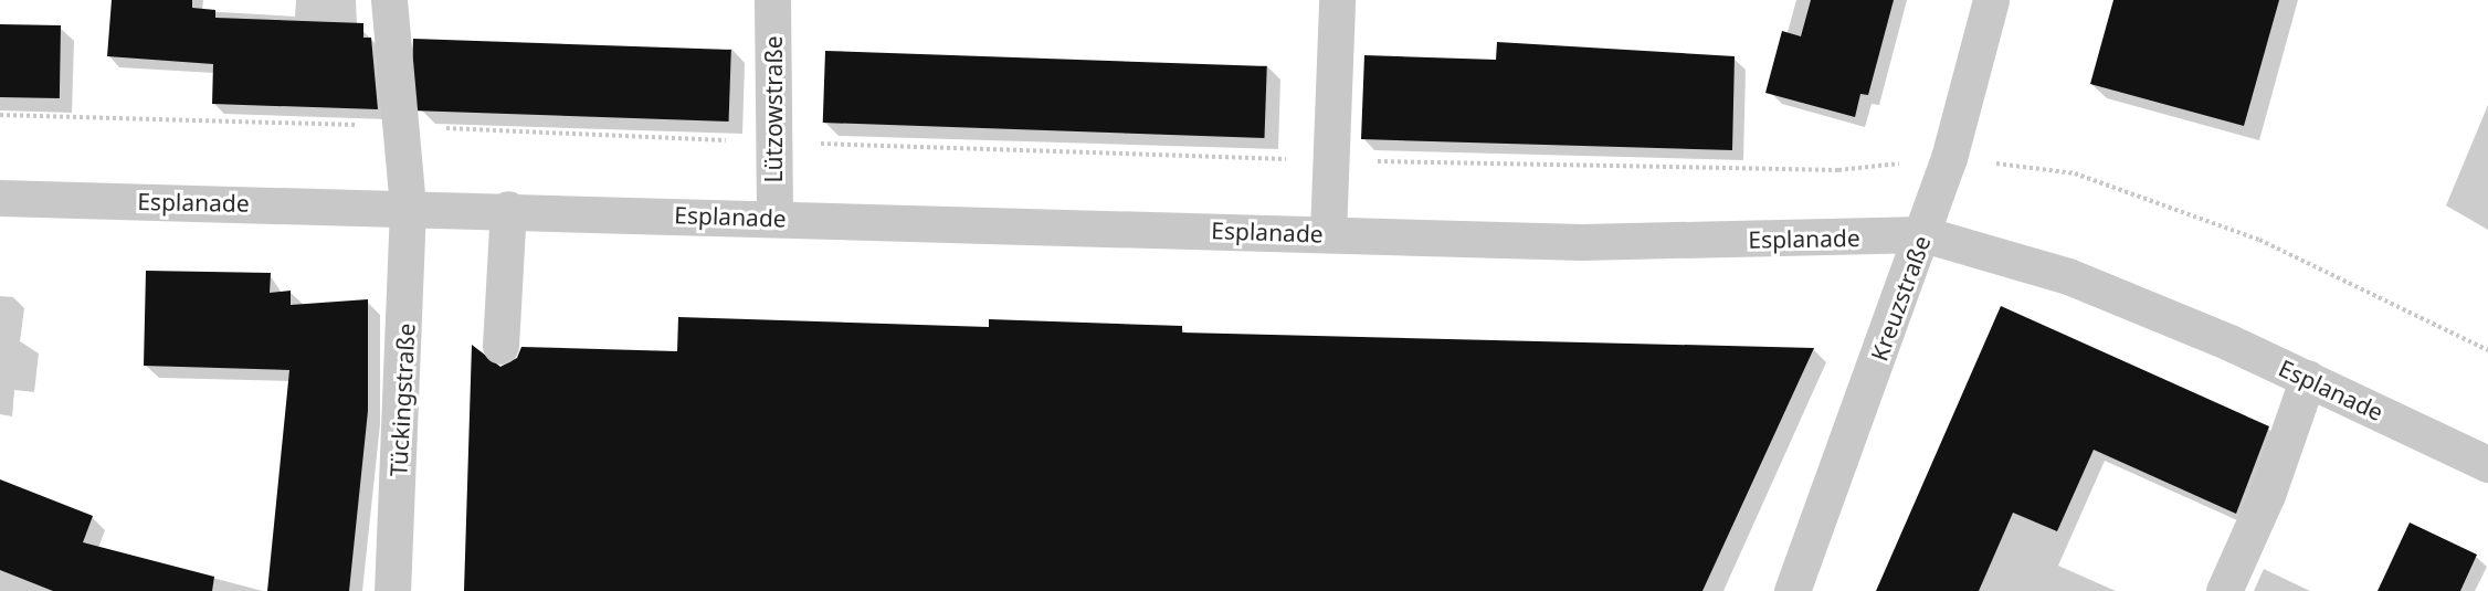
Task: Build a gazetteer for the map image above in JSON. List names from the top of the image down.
{
  "streets": {
    "street": [
      "Lützowstraße",
      "Esplanade",
      "Kreuzstraße",
      "Tückingstraße"
    ]
  },
  "crossings": [
    ["Lützowstraße", "Esplanade"],
    ["Esplanade", "Kreuzstraße"],
    ["Esplanade", "Tückingstraße"]
  ]
}
